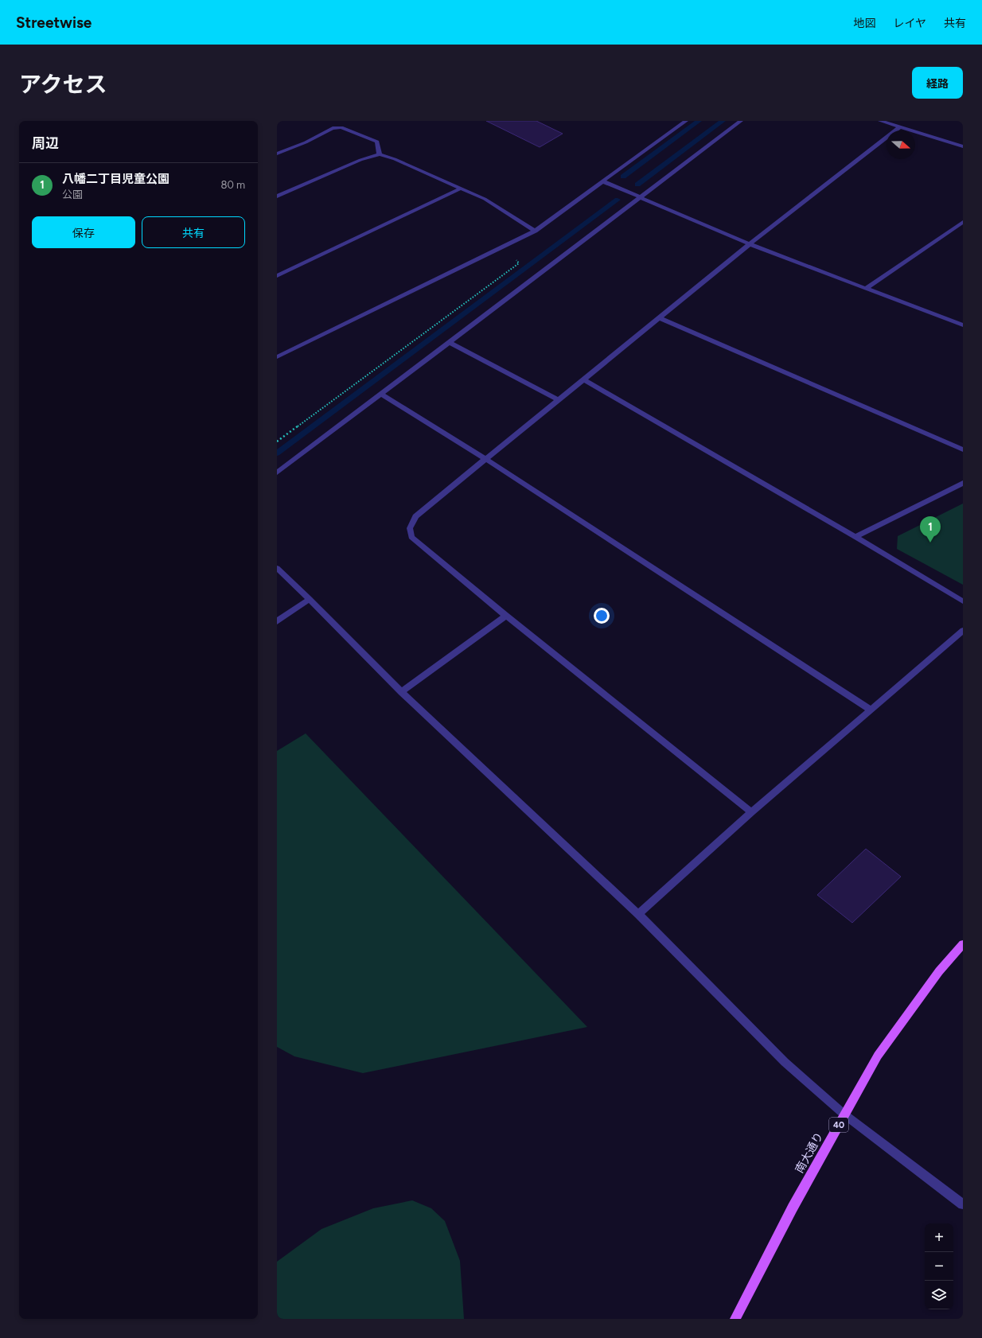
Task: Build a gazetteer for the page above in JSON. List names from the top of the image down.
{
  "streets": {
    "main road": ["40", "南大通り"]
  },
  "north": "right",
  "page": {
    "header": "Streetwise",
    "nav": ["地図", "レイヤ", "共有"],
    "title": "アクセス",
    "buttons": [
      "経路",
      ["保存", "共有"]
    ],
    "heading": "周辺",
    "list": [
      {
        "mark": "1",
        "name": "八幡二丁目児童公園",
        "note": "公園",
        "value": "80 m"
      }
    ],
    "pins": "1",
    "map_buttons": ["+", "−"]
  }
}
